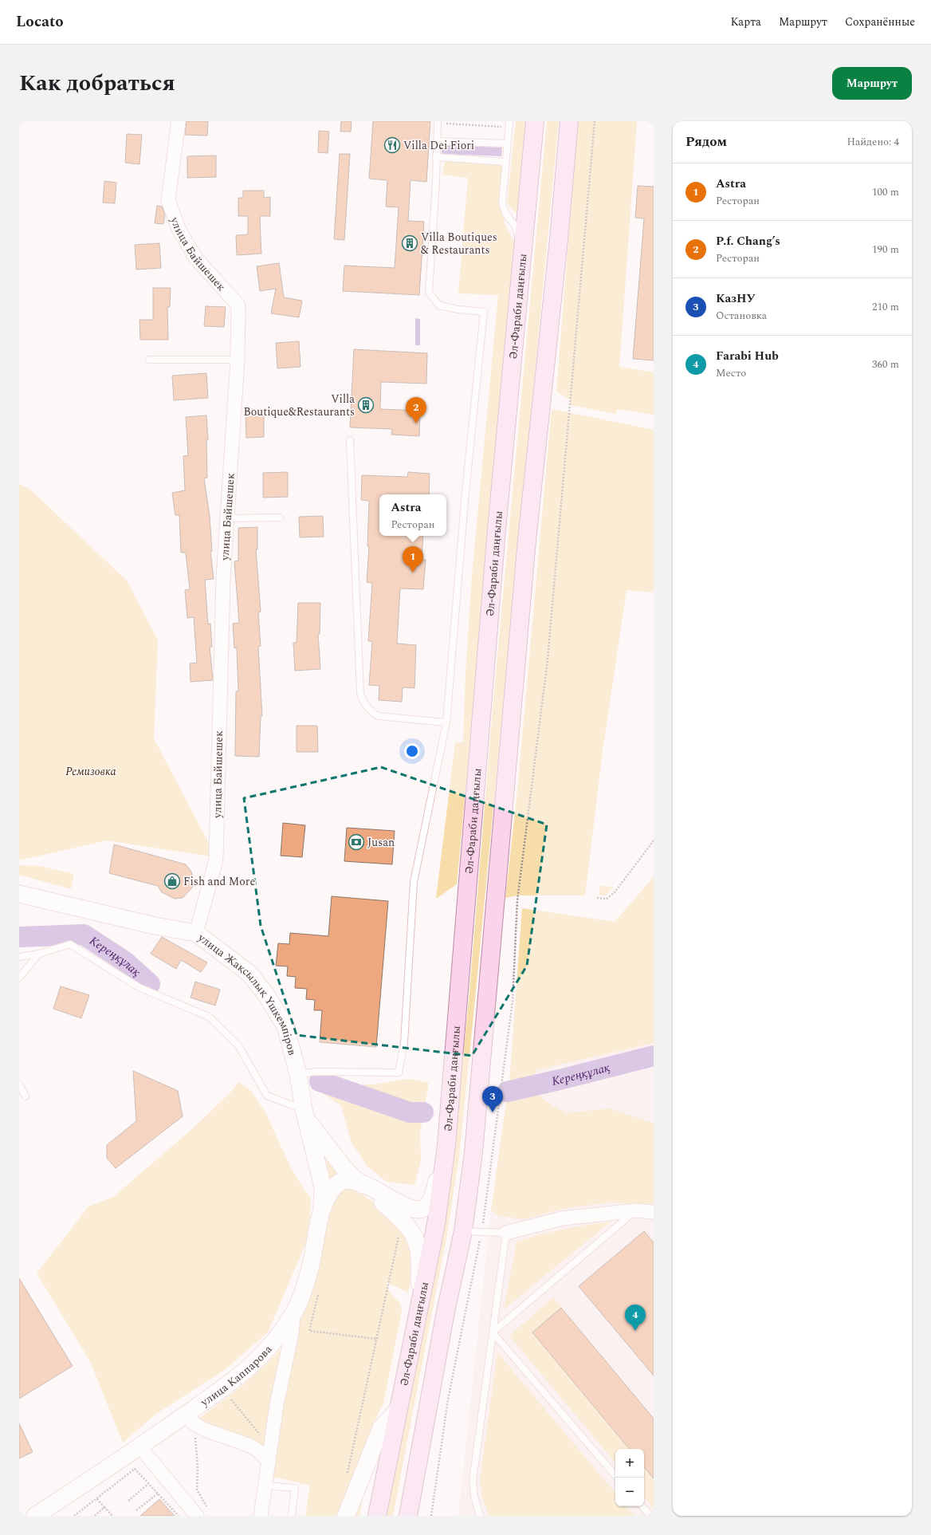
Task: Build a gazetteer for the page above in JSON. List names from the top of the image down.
{
  "streets": {
    "main road": ["Әл-Фараби даңғылы"],
    "street": ["улица Байшешек", "улица Жақсылық Үшкемпіров", "улица Каппарова"]
  },
  "crossings": [
    ["улица Байшешек", "улица Жақсылық Үшкемпіров"],
    ["улица Жақсылық Үшкемпіров", "улица Каппарова"]
  ],
  "water": ["Кереңқұлақ"],
  "parks": ["Ремизовка"],
  "places": {
    "restaurant": ["Villa Dei Fiori"],
    "building": ["Villa Boutiques & Restaurants", "Villa Boutique&Restaurants"],
    "bank": ["Jusan"],
    "shop": ["Fish and More"]
  },
  "page": {
    "header": "Locato",
    "nav": ["Карта", "Маршрут", "Сохранённые"],
    "title": "Как добраться",
    "buttons": "Маршрут",
    "heading": ["Рядом", "Найдено: 4"],
    "list": [
      {
        "mark": "1",
        "name": "Astra",
        "note": "Ресторан",
        "value": "100 m"
      },
      {
        "mark": "2",
        "name": "P.f. Chang’s",
        "note": "Ресторан",
        "value": "190 m"
      },
      {
        "mark": "3",
        "name": "КазНУ",
        "note": "Остановка",
        "value": "210 m"
      },
      {
        "mark": "4",
        "name": "Farabi Hub",
        "note": "Место",
        "value": "360 m"
      }
    ],
    "pins": [
      "2",
      "1",
      "3",
      "4"
    ],
    "popup": ["Astra", "Ресторан"],
    "map_buttons": ["+", "−"]
  }
}
